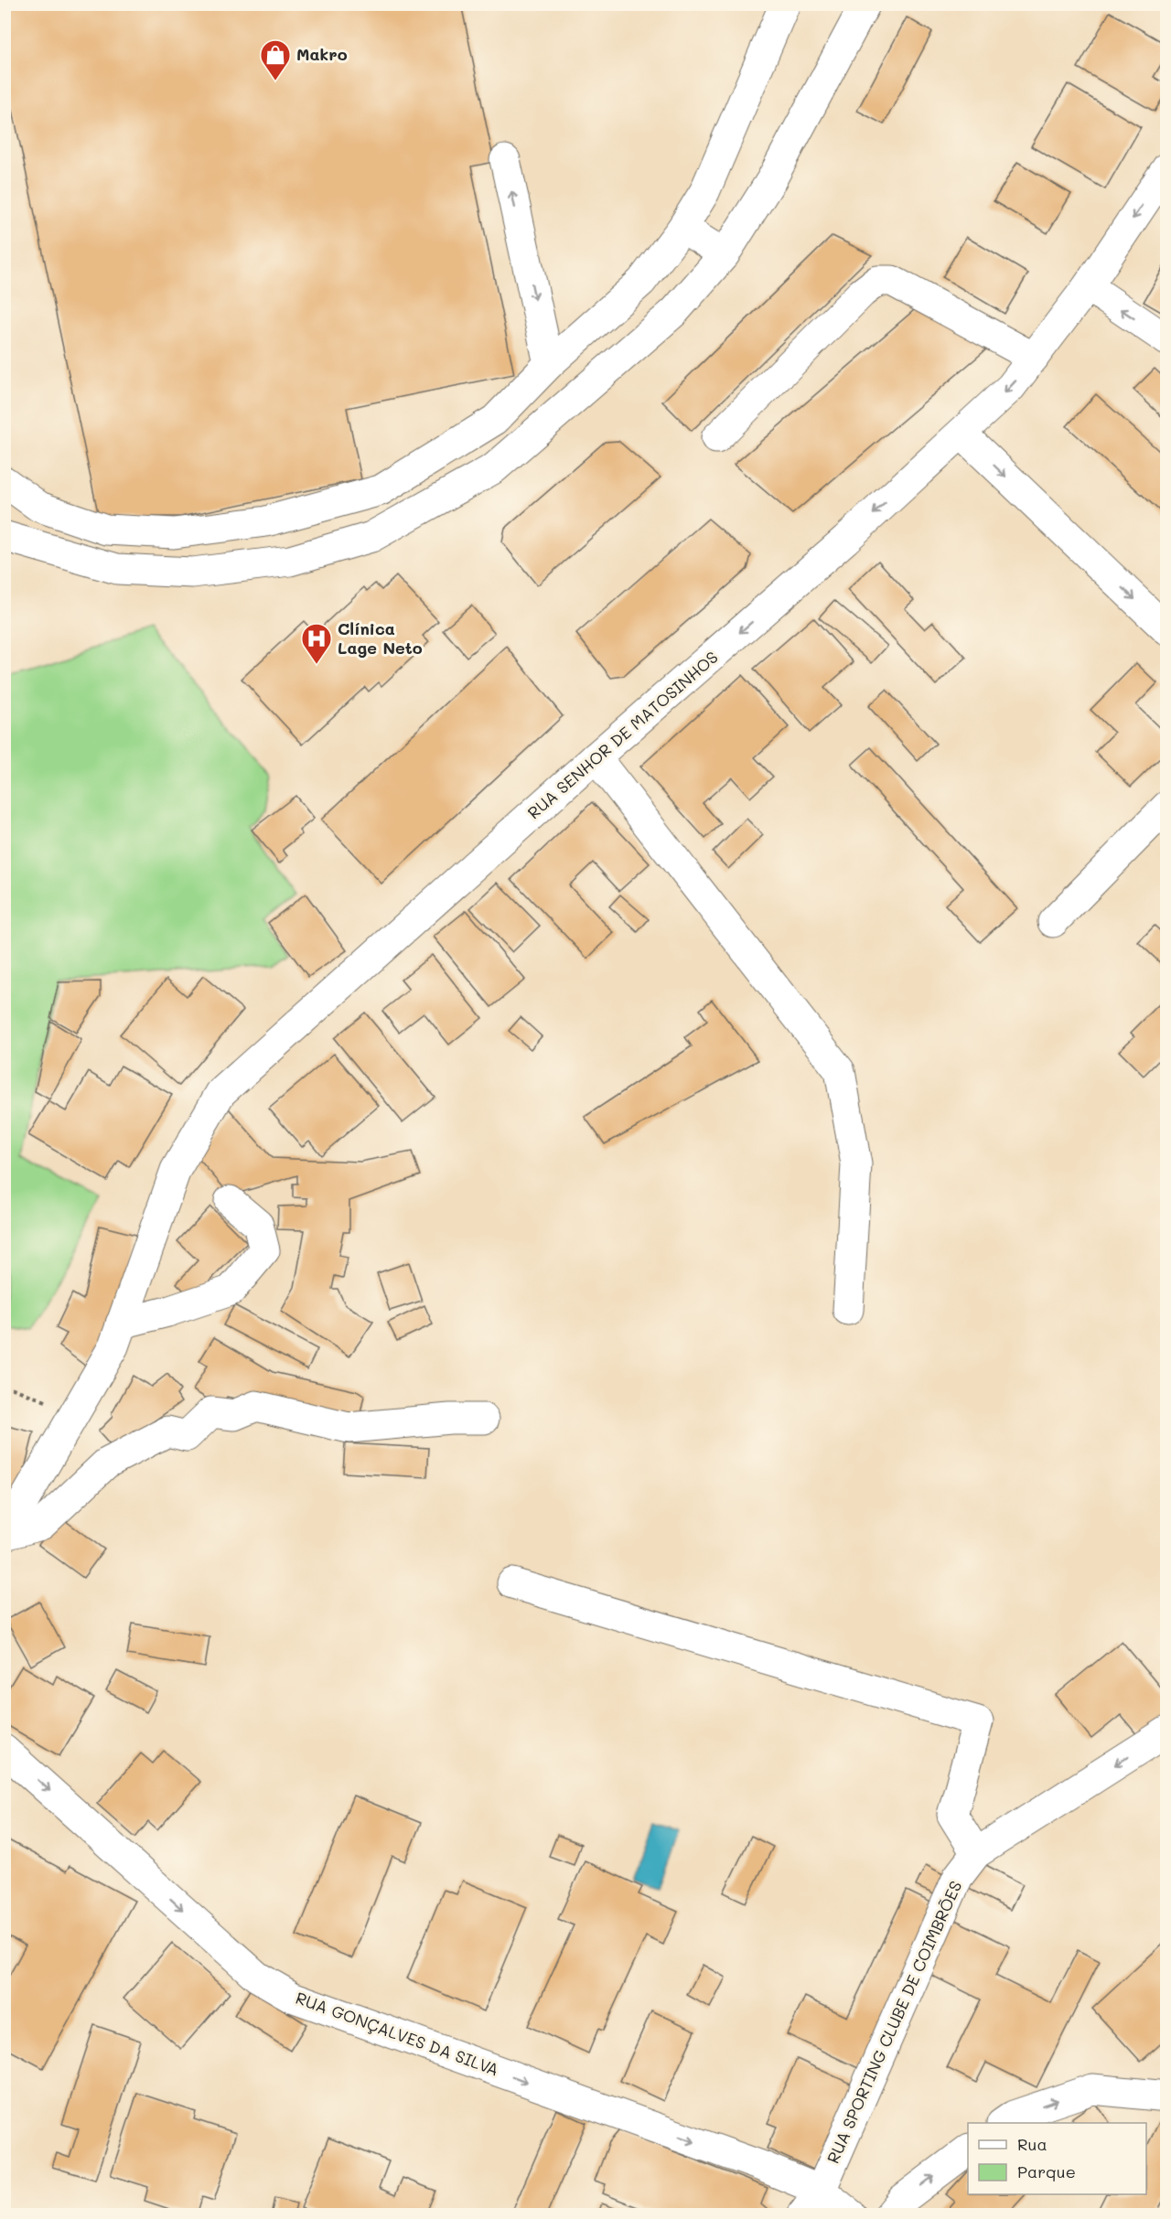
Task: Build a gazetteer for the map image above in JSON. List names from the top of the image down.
{
  "streets": {
    "street": ["RUA SENHOR DE MATOSINHOS", "RUA SPORTING CLUBE DE COIMBRÕES", "RUA GONÇALVES DA SILVA"]
  },
  "crossings": [
    ["RUA SPORTING CLUBE DE COIMBRÕES", "RUA GONÇALVES DA SILVA"]
  ],
  "one_way": ["RUA SENHOR DE MATOSINHOS", "RUA SPORTING CLUBE DE COIMBRÕES", "RUA GONÇALVES DA SILVA"],
  "places": {
    "shop": ["Makro"],
    "hospital": ["Clínica Lage Neto"]
  },
  "legend": ["Rua", "Parque"]
}
